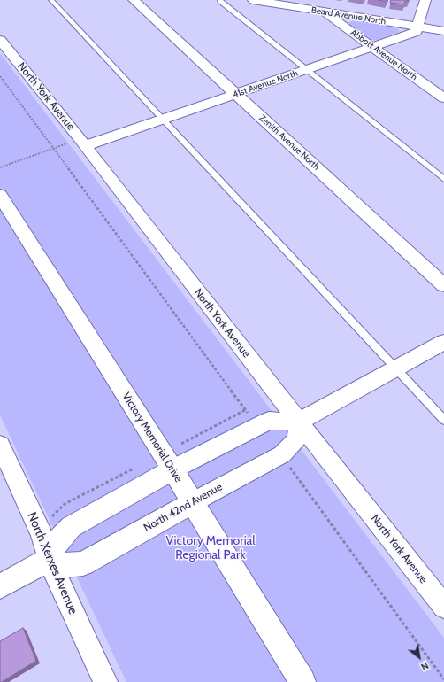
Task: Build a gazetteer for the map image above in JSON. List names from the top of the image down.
{
  "streets": {
    "street": [
      "Beard Avenue North",
      "Abbott Avenue North",
      "41st Avenue North",
      "North York Avenue",
      "Zenith Avenue North",
      "Victory Memorial Drive",
      "North 42nd Avenue",
      "North Xerxes Avenue"
    ]
  },
  "crossings": [
    ["Beard Avenue North", "Abbott Avenue North"],
    ["Beard Avenue North", "41st Avenue North"],
    ["Abbott Avenue North", "41st Avenue North"],
    ["41st Avenue North", "North York Avenue"],
    ["41st Avenue North", "Zenith Avenue North"],
    ["North York Avenue", "North 42nd Avenue"],
    ["Victory Memorial Drive", "North 42nd Avenue"],
    ["North 42nd Avenue", "North Xerxes Avenue"]
  ],
  "parks": ["Victory Memorial Regional Park"],
  "north": "bottom right"
}
